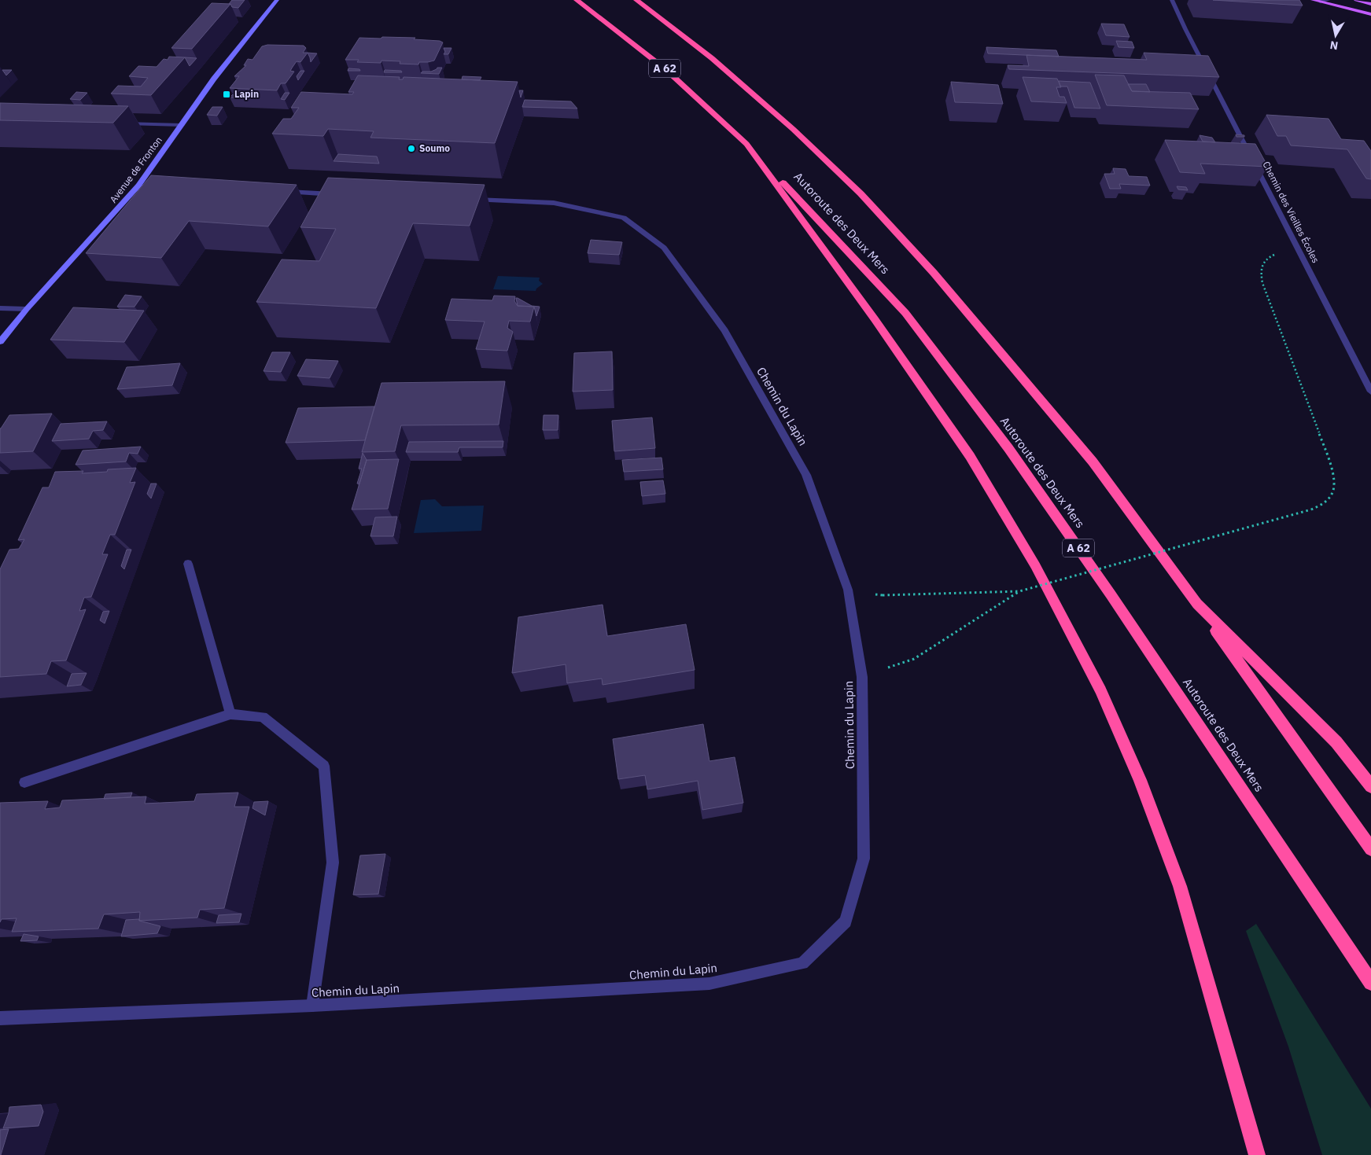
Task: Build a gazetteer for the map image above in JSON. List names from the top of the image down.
{
  "streets": {
    "highway": ["A 62", "Autoroute des Deux Mers"],
    "main road": ["Avenue de Fronton"],
    "street": ["Chemin des Vieilles Écoles", "Chemin du Lapin"]
  },
  "crossings": [
    ["A 62", "Autoroute des Deux Mers"]
  ],
  "places": {
    "transit": ["Lapin"],
    "other": ["Soumo"]
  },
  "north": "bottom"
}
